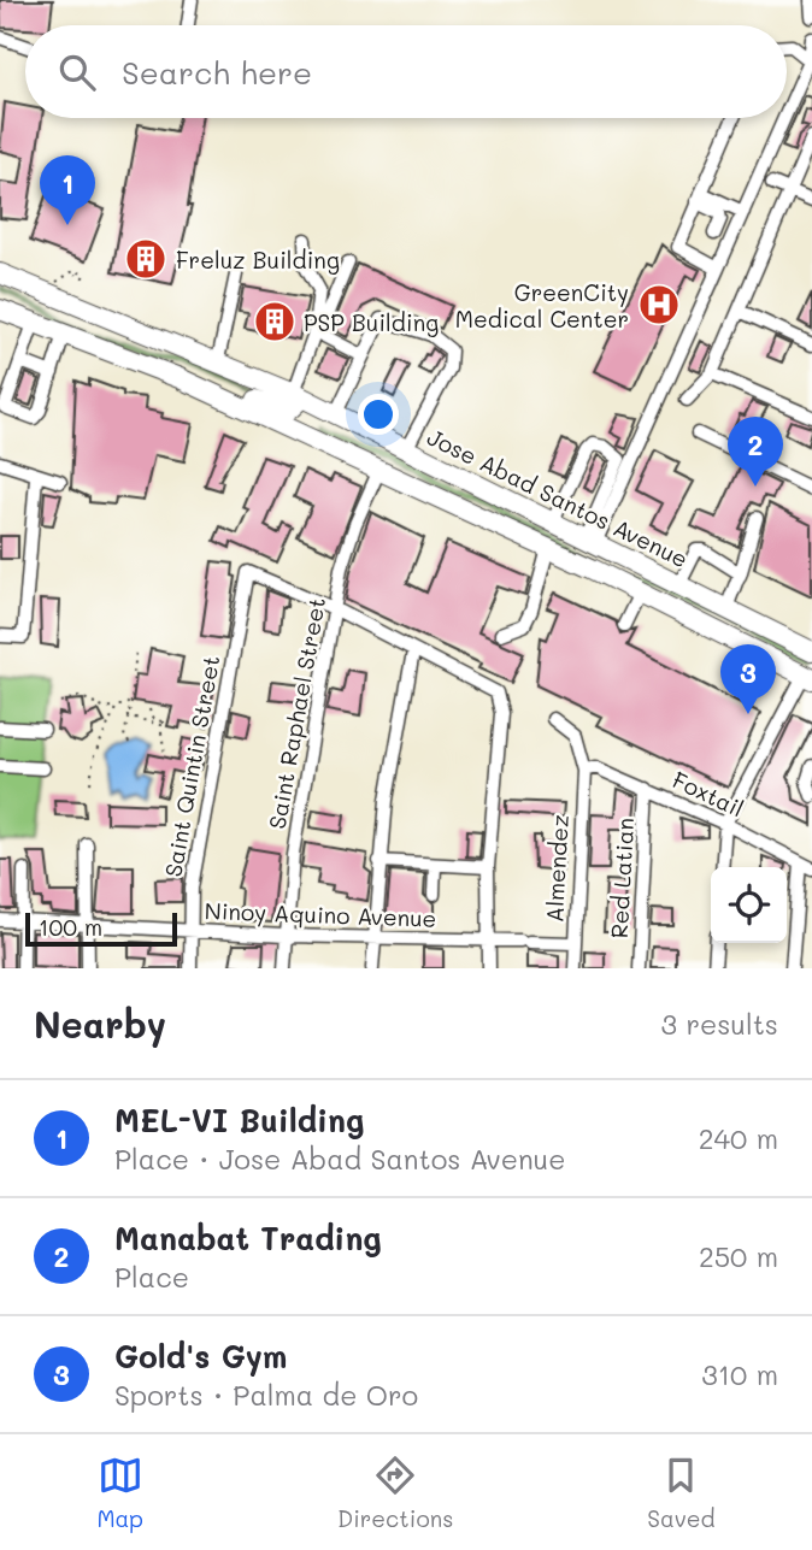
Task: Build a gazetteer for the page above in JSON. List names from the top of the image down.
{
  "streets": {
    "highway": ["Jose Abad Santos Avenue"],
    "street": [
      "Saint Raphael Street",
      "Saint Quintin Street",
      "Foxtail",
      "Almendez",
      "Red Latian",
      "Ninoy Aquino Avenue"
    ]
  },
  "crossings": [
    ["Saint Raphael Street", "Saint Quintin Street"],
    ["Saint Raphael Street", "Ninoy Aquino Avenue"],
    ["Saint Quintin Street", "Ninoy Aquino Avenue"],
    ["Foxtail", "Almendez"],
    ["Foxtail", "Red Latian"],
    ["Almendez", "Ninoy Aquino Avenue"]
  ],
  "places": {
    "building": ["Freluz Building", "PSP Building"],
    "hospital": ["GreenCity Medical Center"]
  },
  "scale_bar": "100 m",
  "page": {
    "search": "Search here",
    "pins": ["1", "2", "3"],
    "scale": "100 m",
    "heading": ["Nearby", "3 results"],
    "list": [
      {
        "mark": "1",
        "name": "MEL-VI Building",
        "note": "Place · Jose Abad Santos Avenue",
        "value": "240 m"
      },
      {
        "mark": "2",
        "name": "Manabat Trading",
        "note": "Place",
        "value": "250 m"
      },
      {
        "mark": "3",
        "name": "Gold's Gym",
        "note": "Sports · Palma de Oro",
        "value": "310 m"
      }
    ],
    "nav": ["Map", "Directions", "Saved"]
  }
}
